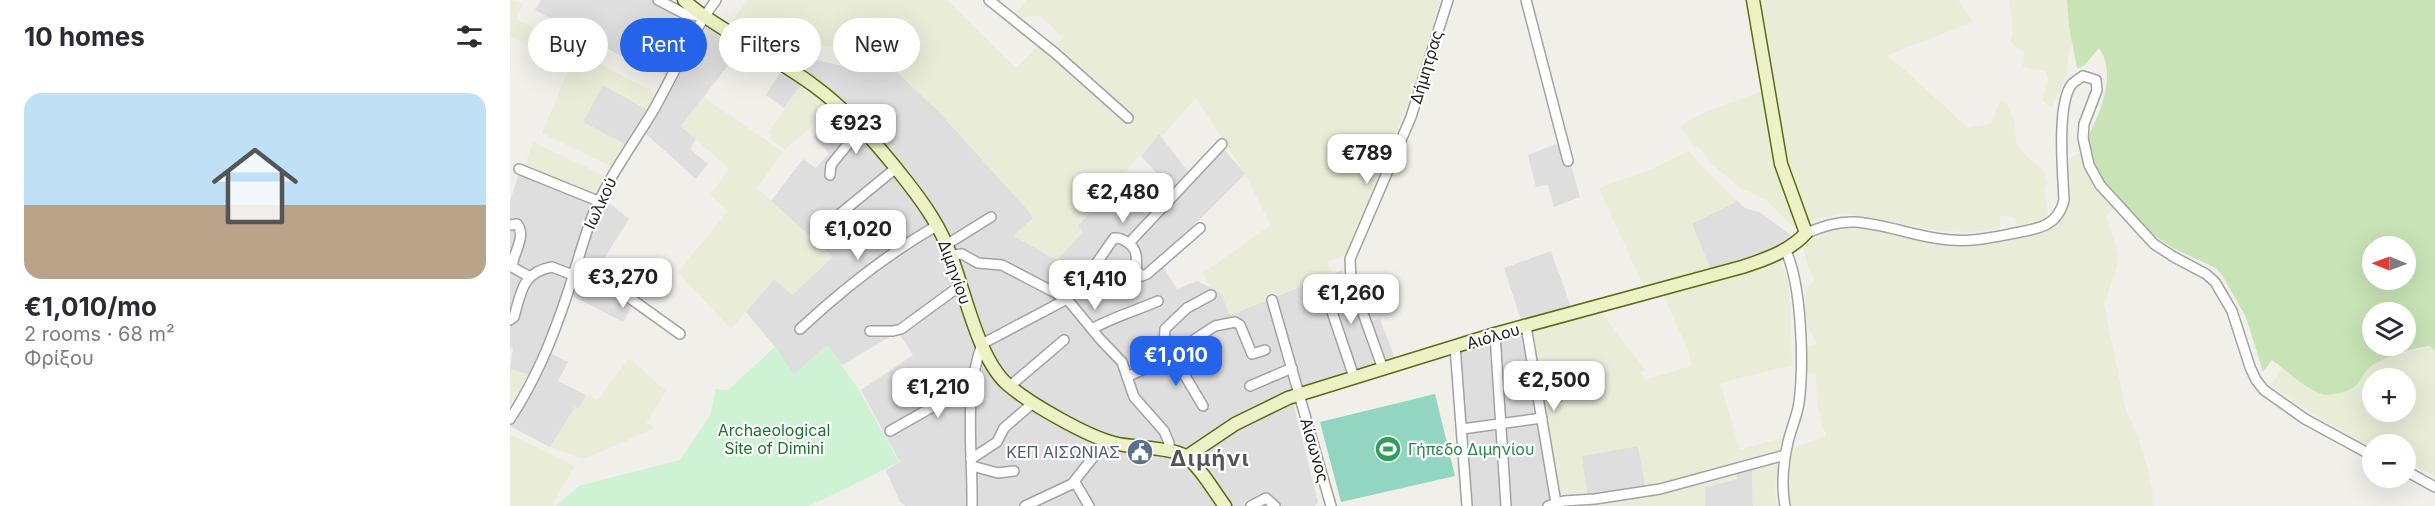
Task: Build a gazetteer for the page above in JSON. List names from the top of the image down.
{
  "streets": {
    "street": [
      "Δήμητρας",
      "Ιωλκού",
      "Διμηνίου",
      "Αιόλου",
      "Αίσωνος"
    ]
  },
  "crossings": [
    ["Δήμητρας", "Αιόλου"],
    ["Ιωλκού", "Διμηνίου"],
    ["Διμηνίου", "Αιόλου"],
    ["Αιόλου", "Αίσωνος"]
  ],
  "districts": ["Διμήνι"],
  "parks": ["Archaeological Site of Dimini"],
  "places": {
    "sports": ["Γήπεδο Διμηνίου"],
    "public building": ["ΚΕΠ ΑΙΣΩΝΙΑΣ"]
  },
  "north": "left",
  "page": {
    "heading": "10 homes",
    "chip": [
      "Buy",
      "Rent",
      "Filters",
      "New"
    ],
    "list": [
      {
        "name": "€1,010/mo",
        "note": "2 rooms · 68 m² · Φρίξου"
      }
    ],
    "price": [
      "€923",
      "€789",
      "€2,480",
      "€1,020",
      "€3,270",
      "€1,410",
      "€1,260",
      "€1,010",
      "€2,500",
      "€1,210"
    ],
    "map_buttons": ["+", "−"]
  }
}
